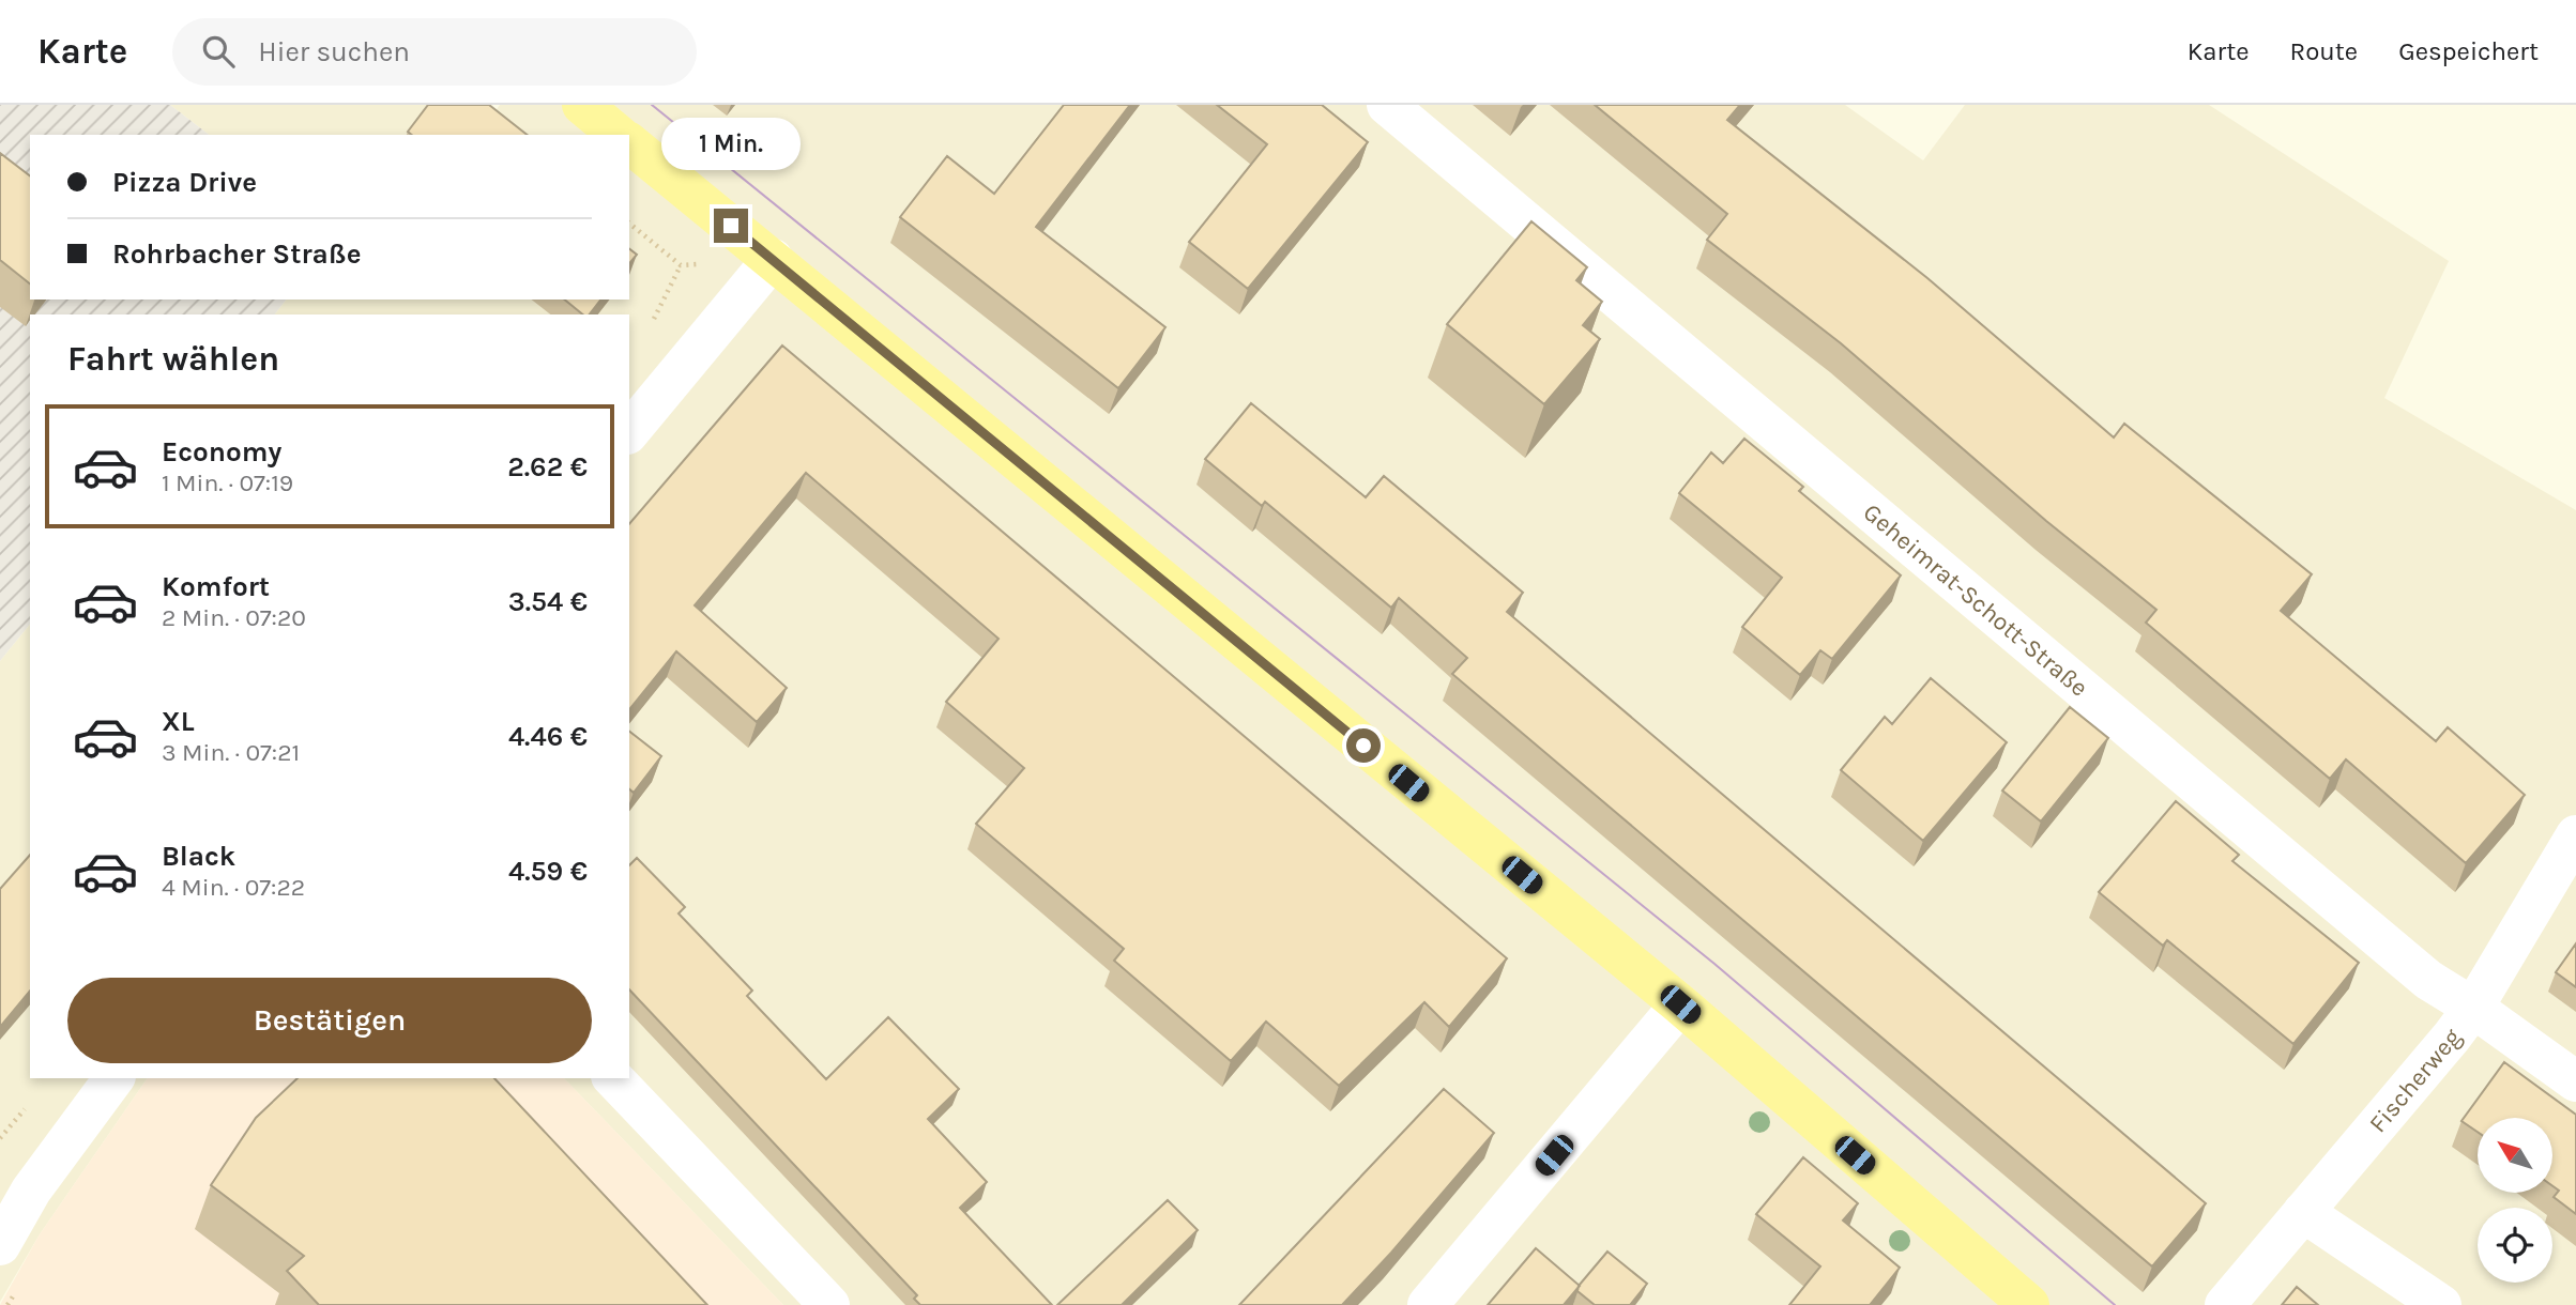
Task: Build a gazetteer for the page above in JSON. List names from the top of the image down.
{
  "streets": {
    "street": ["Geheimrat-Schott-Straße", "Fischerweg"]
  },
  "crossings": [
    ["Geheimrat-Schott-Straße", "Fischerweg"]
  ],
  "north": "top left",
  "page": {
    "header": "Karte",
    "search": "Hier suchen",
    "nav": ["Karte", "Route", "Gespeichert"],
    "bubble": "1 Min.",
    "banner": ["Pizza Drive", "Rohrbacher Straße"],
    "heading": "Fahrt wählen",
    "list": [
      {
        "name": "Economy",
        "note": "1 Min. · 07:19",
        "value": "2.62 €"
      },
      {
        "name": "Komfort",
        "note": "2 Min. · 07:20",
        "value": "3.54 €"
      },
      {
        "name": "XL",
        "note": "3 Min. · 07:21",
        "value": "4.46 €"
      },
      {
        "name": "Black",
        "note": "4 Min. · 07:22",
        "value": "4.59 €"
      }
    ],
    "buttons": "Bestätigen"
  }
}
